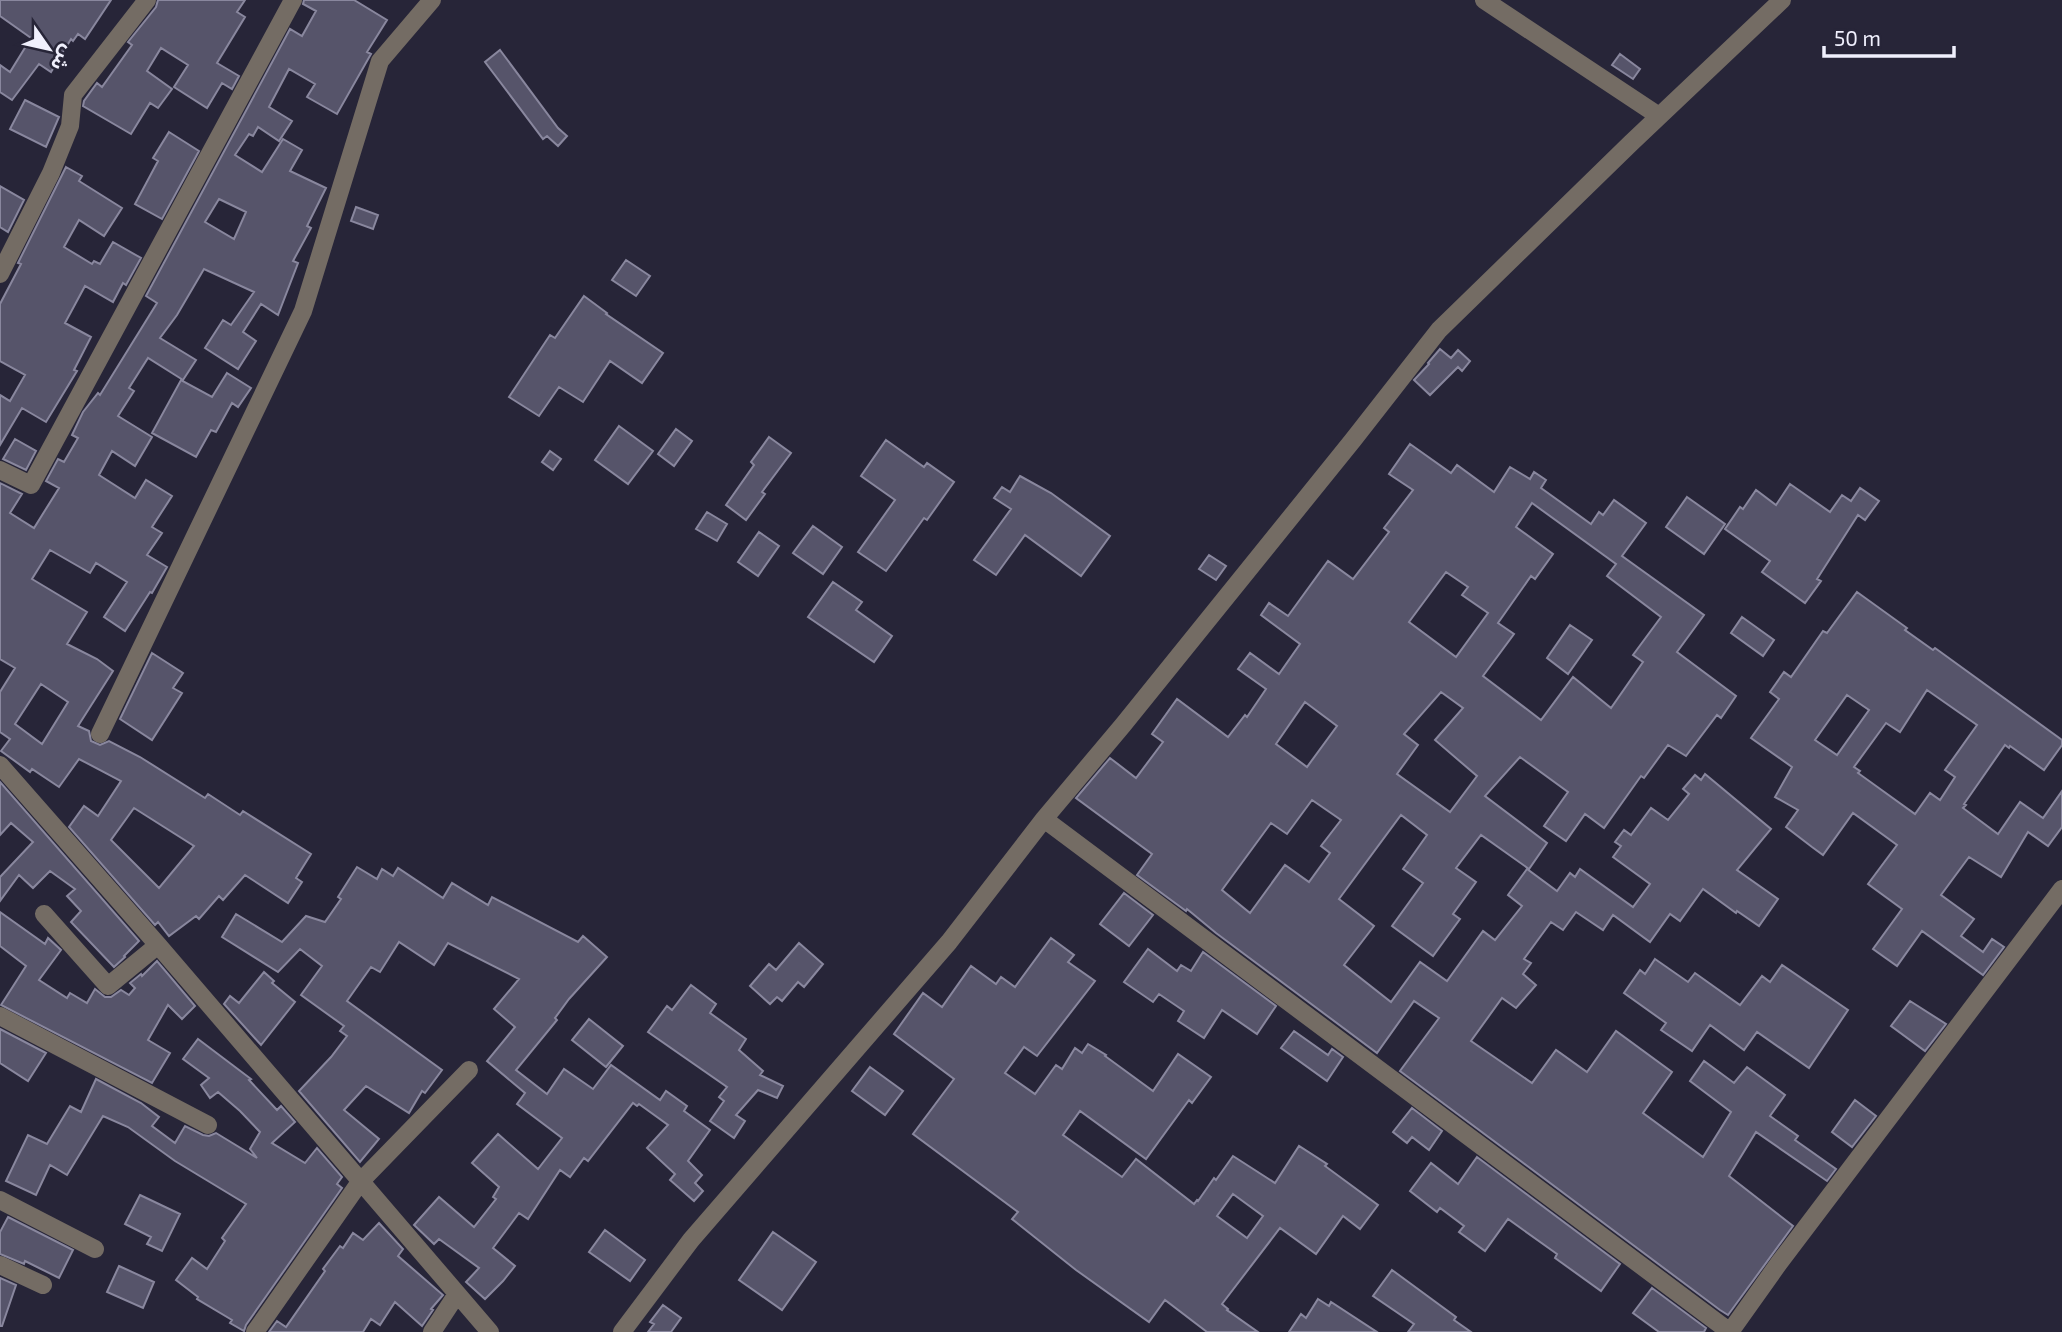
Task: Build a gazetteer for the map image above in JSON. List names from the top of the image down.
{
  "scale_bar": "50 m",
  "north": "bottom right"
}
